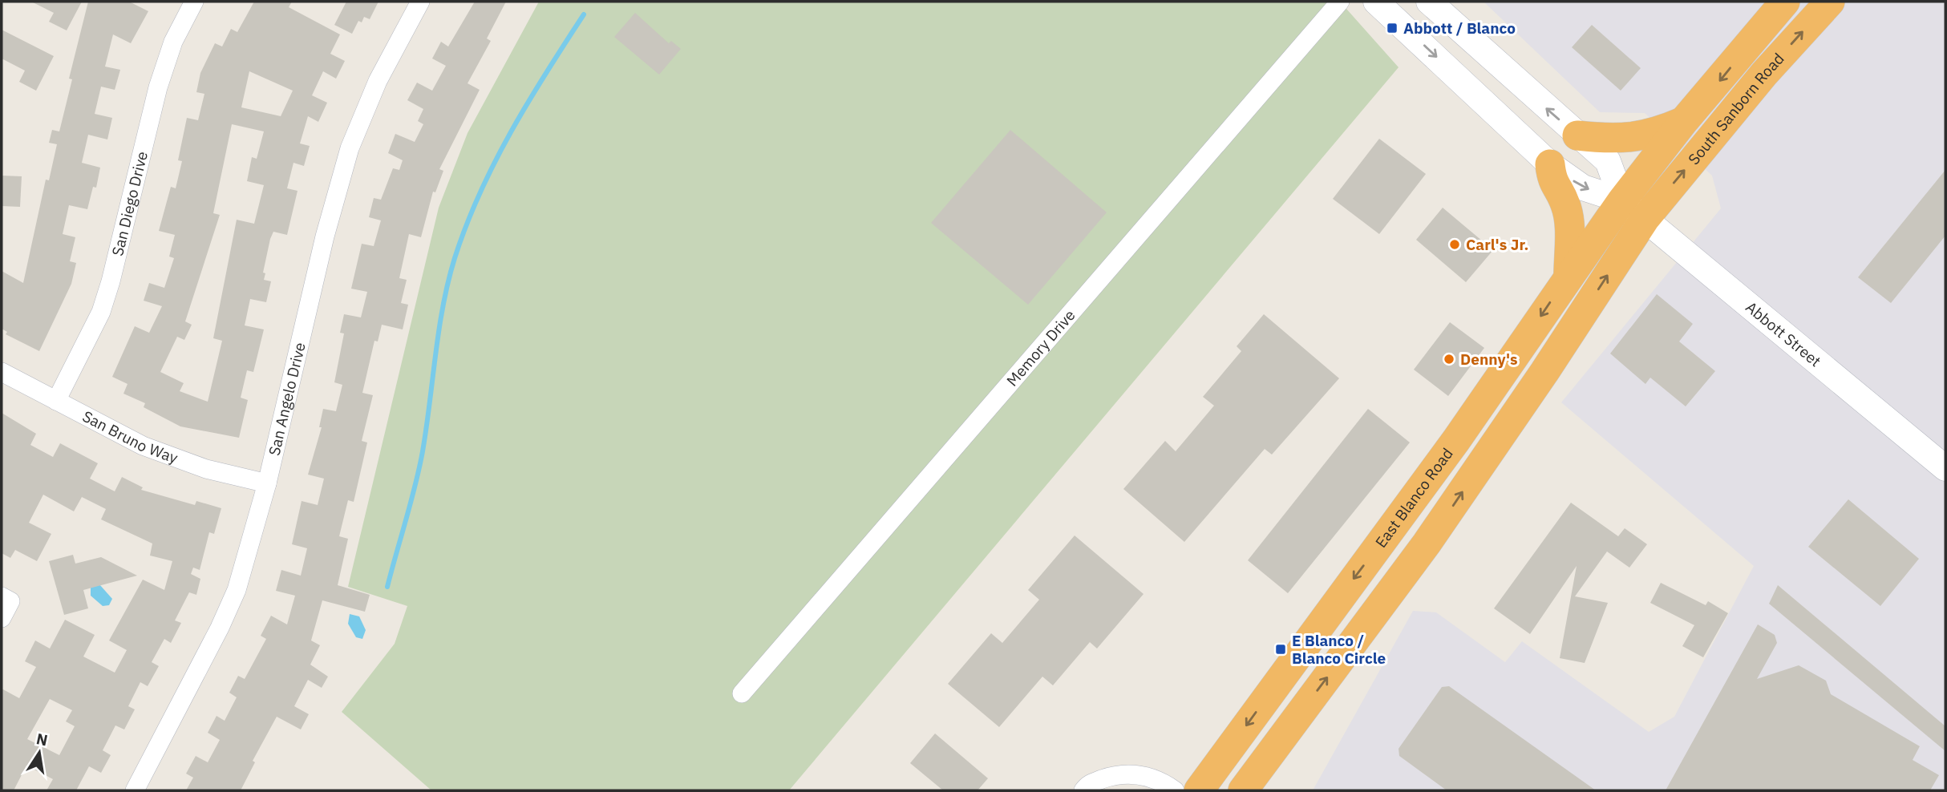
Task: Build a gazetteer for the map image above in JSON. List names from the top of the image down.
{
  "streets": {
    "highway": ["South Sanborn Road", "East Blanco Road"],
    "main road": ["Abbott Street"],
    "street": [
      "San Diego Drive",
      "Memory Drive",
      "San Angelo Drive",
      "San Bruno Way"
    ]
  },
  "crossings": [
    ["South Sanborn Road", "Abbott Street"],
    ["South Sanborn Road", "East Blanco Road"],
    ["San Diego Drive", "San Bruno Way"],
    ["Abbott Street", "East Blanco Road"],
    ["San Angelo Drive", "San Bruno Way"]
  ],
  "places": {
    "transit": ["Abbott / Blanco", "E Blanco / Blanco Circle"],
    "other": ["Carl's Jr.", "Denny's"]
  },
  "north": "top"
}
